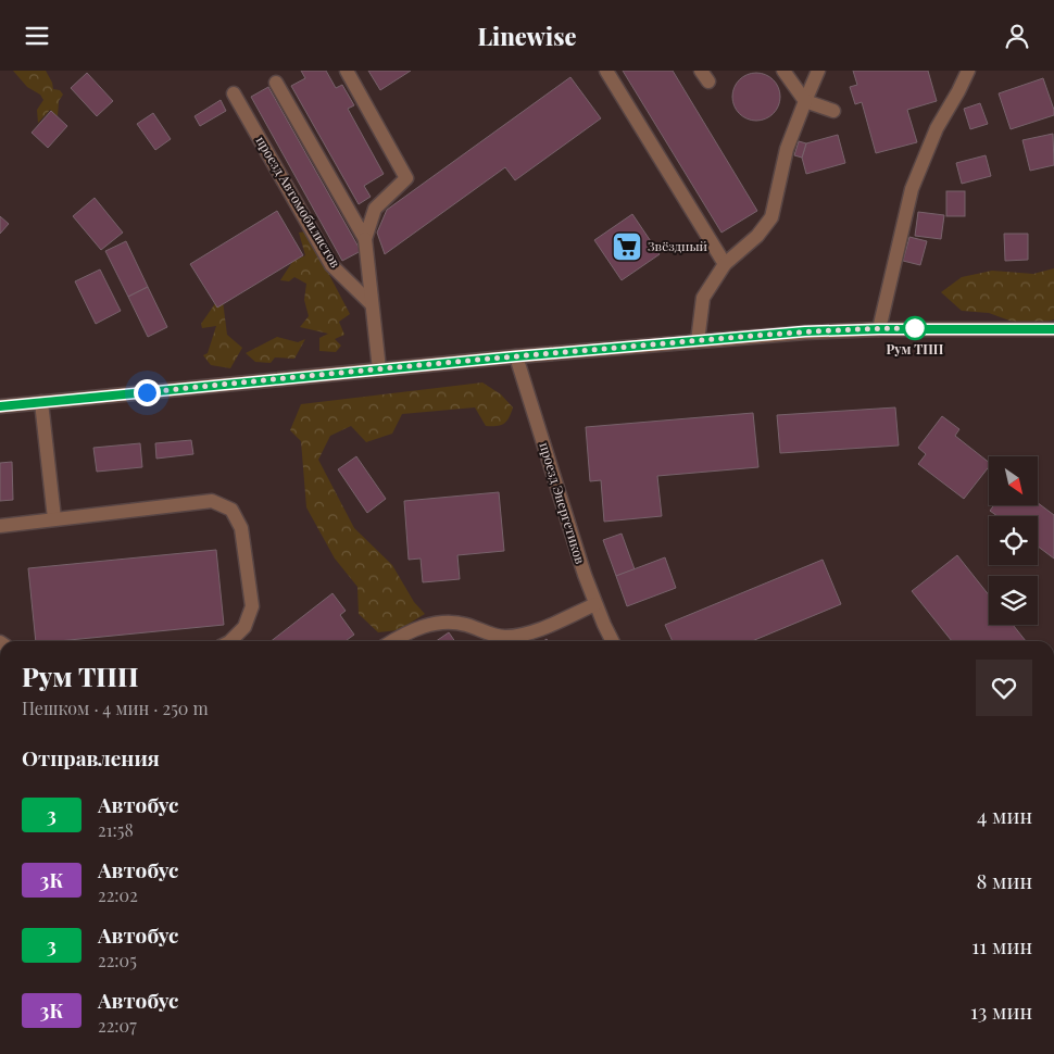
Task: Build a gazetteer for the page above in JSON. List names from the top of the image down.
{
  "streets": {
    "street": ["проезд Автомобилистов", "проезд Энергетиков"]
  },
  "places": {
    "supermarket": ["Звёздный"],
    "other": ["Рум ТПП"]
  },
  "lines": ["bus line 3"],
  "north": "bottom right",
  "page": {
    "header": "Linewise",
    "heading": [
      ["Рум ТПП", "Пешком · 4 мин · 250 m"],
      "Отправления"
    ],
    "list": [
      {
        "mark": "3",
        "name": "Автобус",
        "note": "21:58",
        "value": "4 мин"
      },
      {
        "mark": "3К",
        "name": "Автобус",
        "note": "22:02",
        "value": "8 мин"
      },
      {
        "mark": "3",
        "name": "Автобус",
        "note": "22:05",
        "value": "11 мин"
      },
      {
        "mark": "3К",
        "name": "Автобус",
        "note": "22:07",
        "value": "13 мин"
      }
    ]
  }
}
